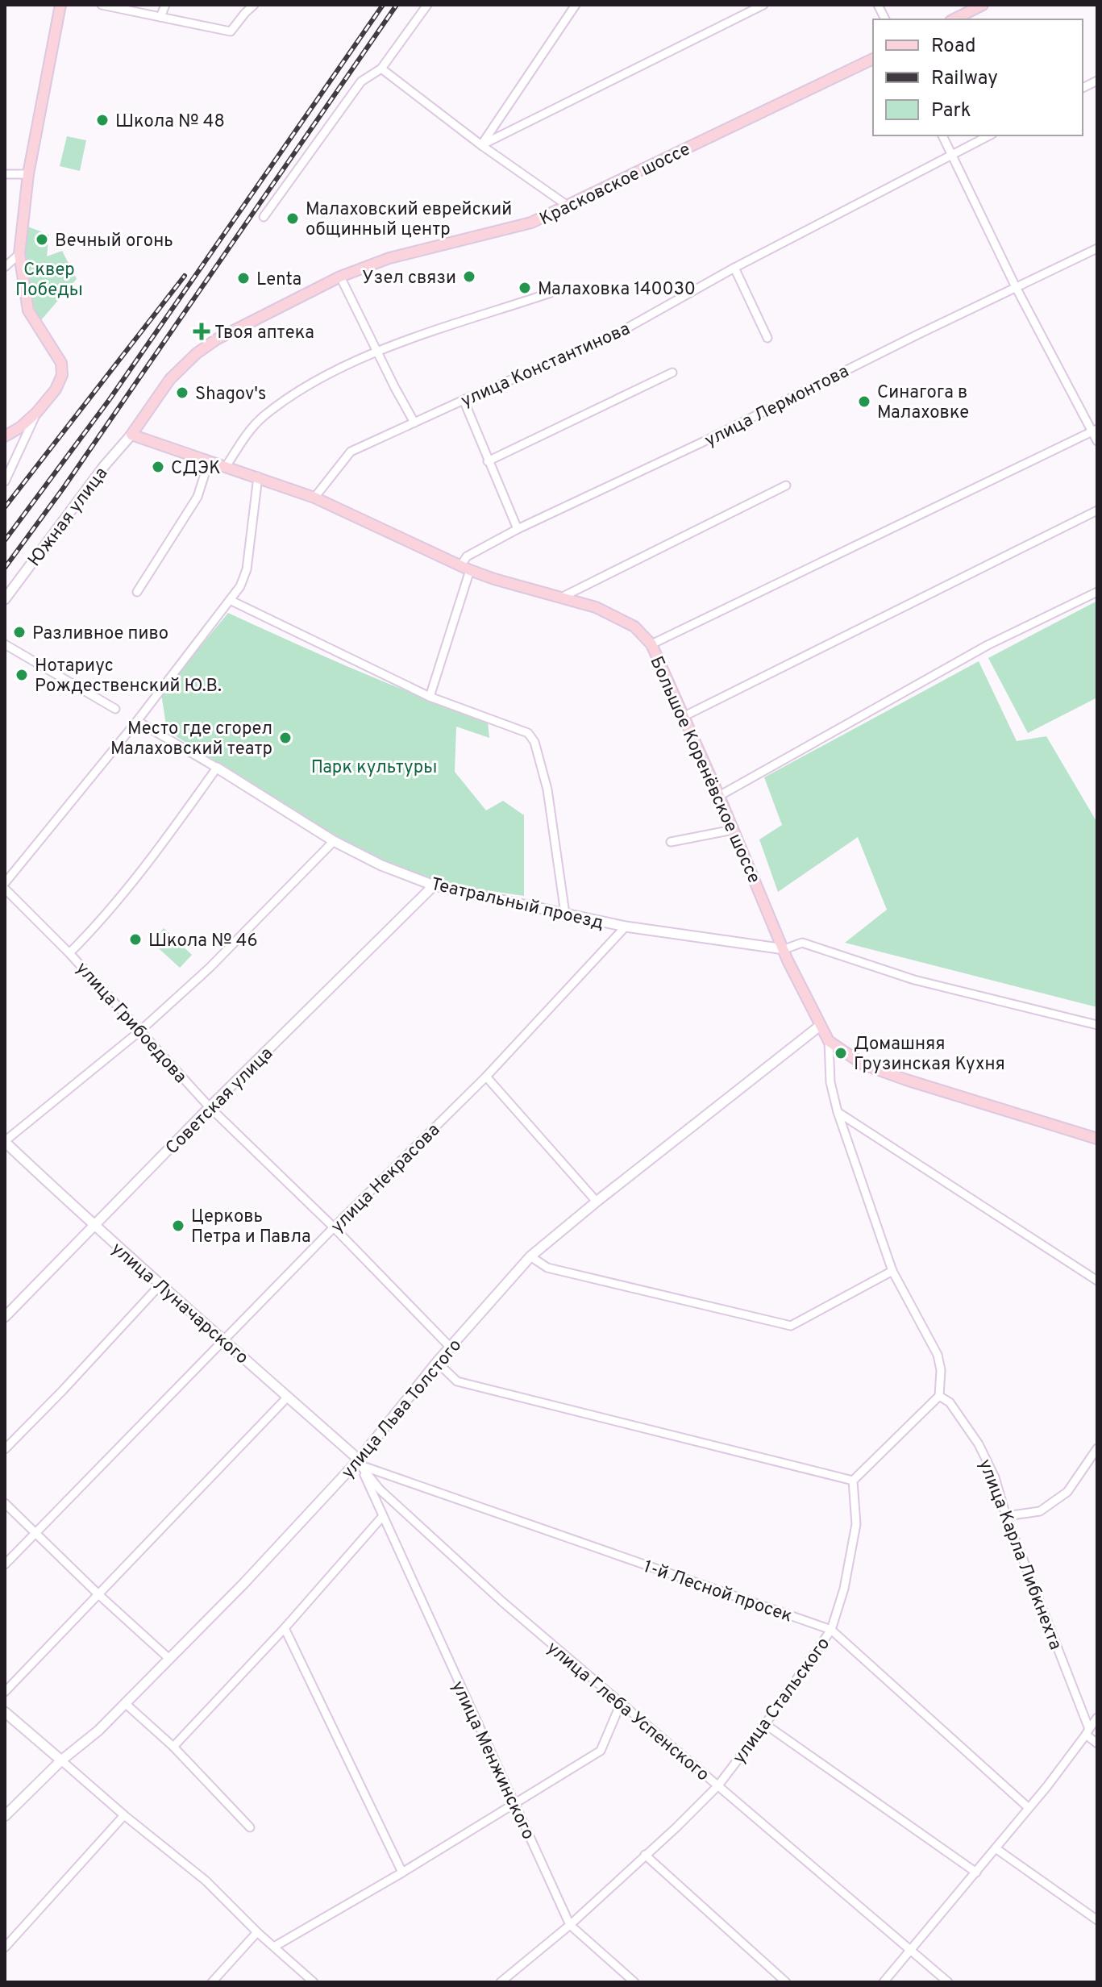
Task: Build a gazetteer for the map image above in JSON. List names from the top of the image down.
{
  "streets": {
    "main road": ["Красковское шоссе", "Большое Коренёвское шоссе"],
    "street": [
      "улица Константинова",
      "улица Лермонтова",
      "Южная улица",
      "Театральный проезд",
      "улица Грибоедова",
      "Советская улица",
      "улица Некрасова",
      "улица Луначарского",
      "улица Льва Толстого",
      "улица Карла Либкнехта",
      "1-й Лесной просек",
      "улица Стальского",
      "улица Глеба Успенского",
      "улица Менжинского"
    ]
  },
  "crossings": [
    ["Красковское шоссе", "Южная улица"],
    ["Красковское шоссе", "Большое Коренёвское шоссе"],
    ["улица Константинова", "Большое Коренёвское шоссе"],
    ["улица Лермонтова", "Большое Коренёвское шоссе"],
    ["Южная улица", "Большое Коренёвское шоссе"],
    ["Большое Коренёвское шоссе", "Театральный проезд"],
    ["Большое Коренёвское шоссе", "улица Льва Толстого"],
    ["Театральный проезд", "Советская улица"],
    ["Театральный проезд", "улица Некрасова"],
    ["улица Грибоедова", "Советская улица"],
    ["улица Грибоедова", "улица Некрасова"],
    ["улица Грибоедова", "улица Льва Толстого"],
    ["Советская улица", "улица Луначарского"],
    ["улица Некрасова", "улица Луначарского"],
    ["улица Луначарского", "улица Льва Толстого"],
    ["улица Луначарского", "1-й Лесной просек"],
    ["улица Луначарского", "улица Глеба Успенского"],
    ["улица Льва Толстого", "1-й Лесной просек"],
    ["улица Льва Толстого", "улица Глеба Успенского"],
    ["1-й Лесной просек", "улица Стальского"],
    ["1-й Лесной просек", "улица Глеба Успенского"],
    ["улица Стальского", "улица Глеба Успенского"],
    ["улица Стальского", "улица Менжинского"]
  ],
  "parks": ["Сквер Победы", "Парк культуры"],
  "places": {
    "other": [
      "Школа № 48",
      "Малаховский еврейский общинный центр",
      "Вечный огонь",
      "Узел связи",
      "Lenta",
      "Малаховка 140030",
      "Shagov's",
      "Синагога в Малаховке",
      "СДЭК",
      "Разливное пиво",
      "Нотариус Рождественский Ю.В.",
      "Место где сгорел Малаховский театр",
      "Школа № 46",
      "Домашняя Грузинская Кухня",
      "Церковь Петра и Павла"
    ],
    "health": ["Твоя аптека"]
  },
  "legend": ["Road", "Railway", "Park"]
}
